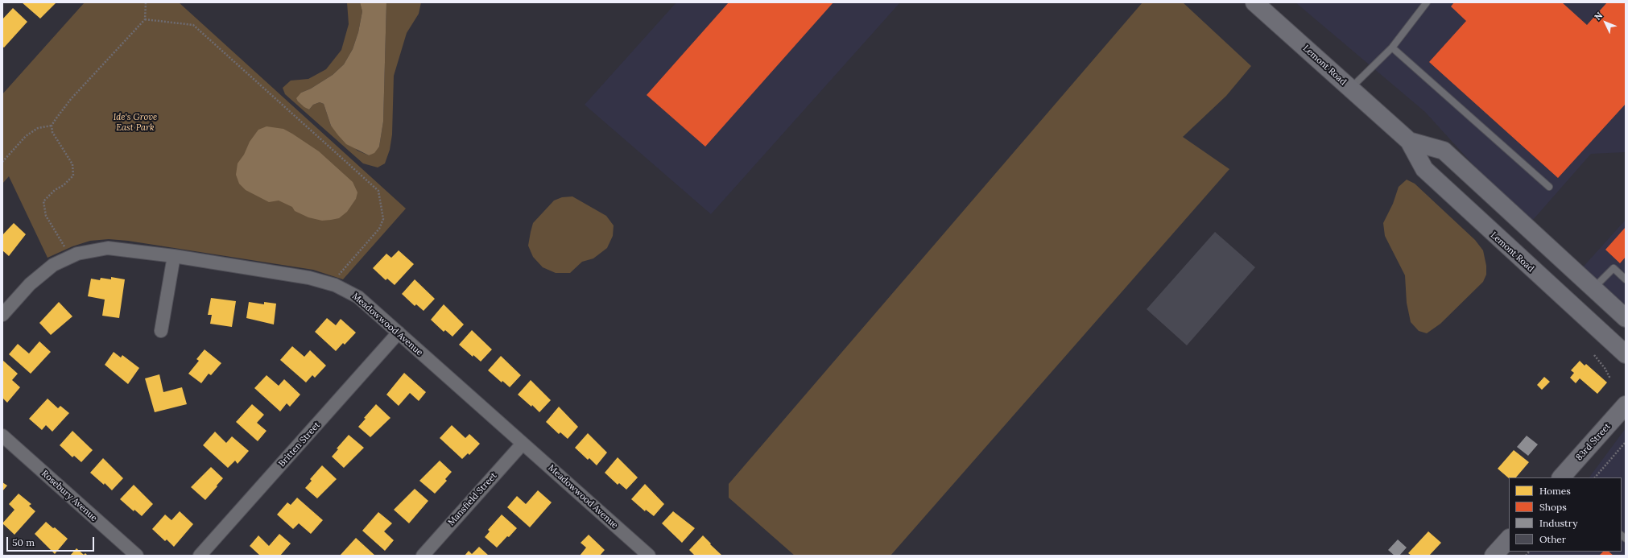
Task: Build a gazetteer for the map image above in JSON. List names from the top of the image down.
{
  "streets": {
    "main road": ["Lemont Road", "83rd Street"],
    "street": [
      "Meadowwood Avenue",
      "Britten Street",
      "Rosebury Avenue",
      "Mansfield Street"
    ]
  },
  "crossings": [
    ["Meadowwood Avenue", "Britten Street"],
    ["Meadowwood Avenue", "Mansfield Street"]
  ],
  "parks": ["Ide's Grove East Park"],
  "legend": [
    "Homes",
    "Shops",
    "Industry",
    "Other"
  ],
  "scale_bar": "50 m",
  "north": "top left"
}
